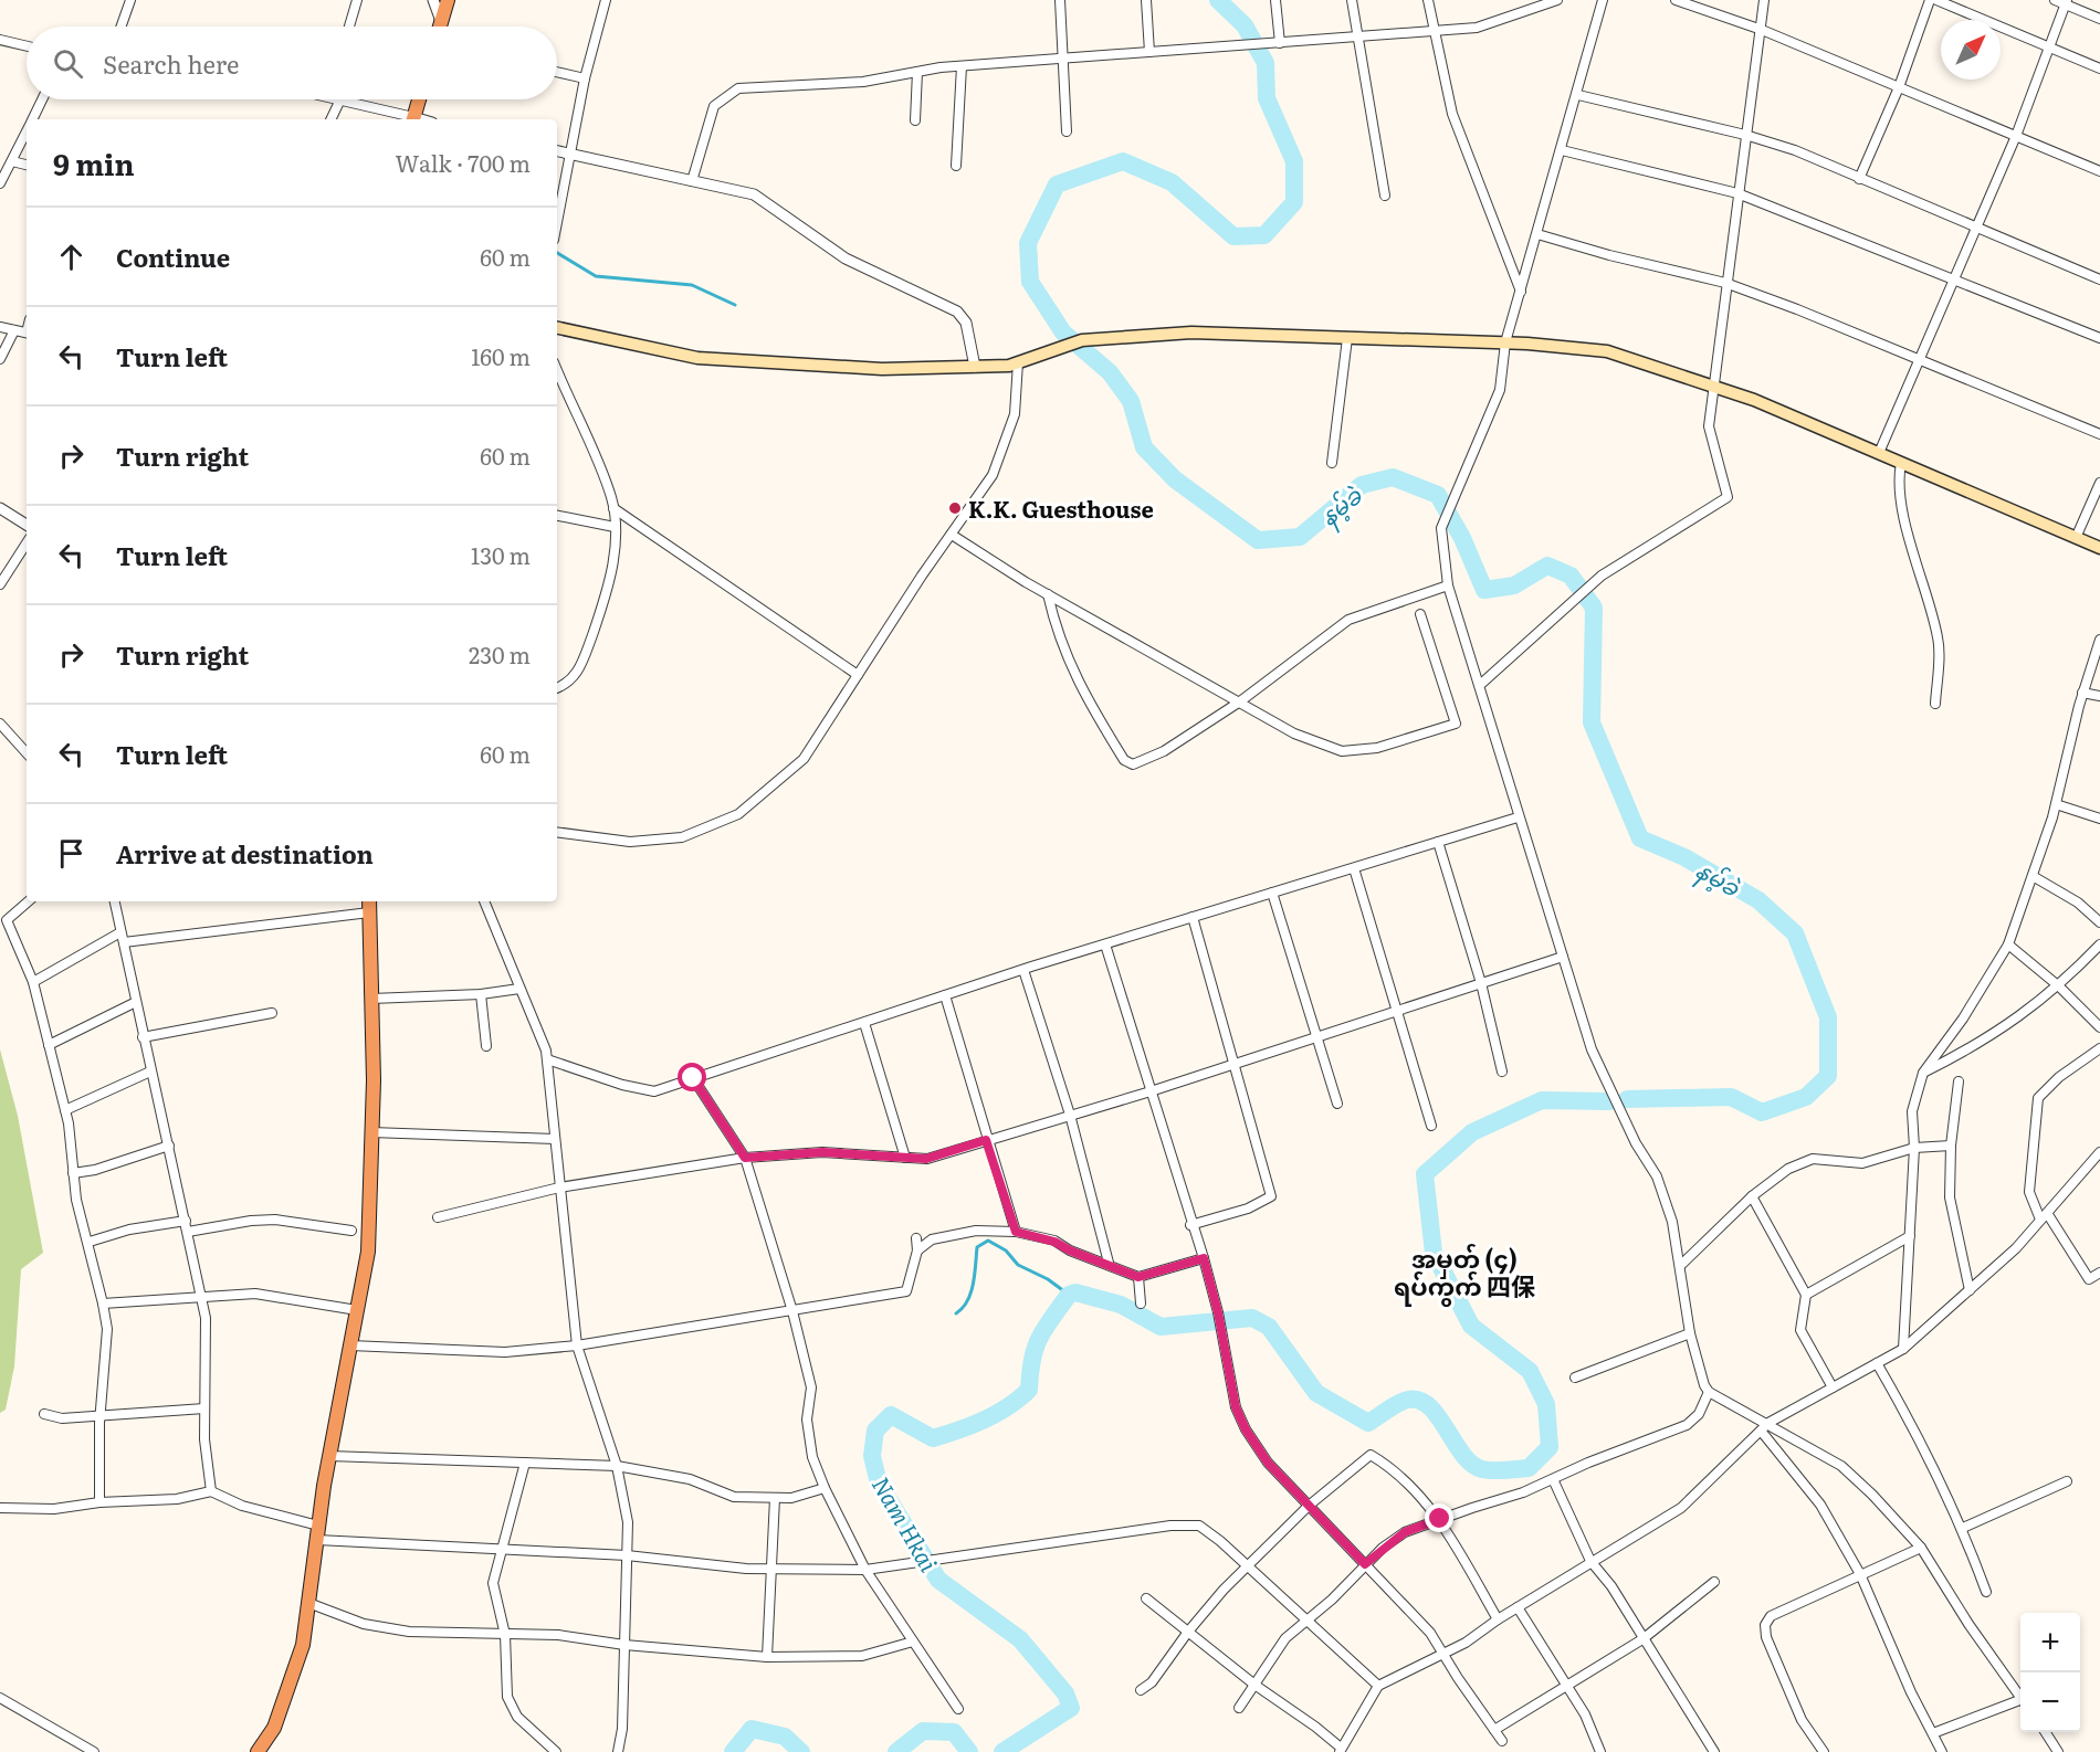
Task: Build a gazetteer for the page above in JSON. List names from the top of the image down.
{
  "districts": ["အမှတ် (၄) ရပ်ကွက် 四保"],
  "water": ["နမ့်ခဲ", "Nam Hkai"],
  "places": ["K.K. Guesthouse"],
  "north": "top right",
  "page": {
    "search": "Search here",
    "heading": ["9 min", "Walk · 700 m"],
    "list": [
      ["Continue", "60 m"],
      ["Turn left", "160 m"],
      ["Turn right", "60 m"],
      ["Turn left", "130 m"],
      ["Turn right", "230 m"],
      ["Turn left", "60 m"],
      "Arrive at destination"
    ],
    "map_buttons": ["+", "−"]
  }
}
